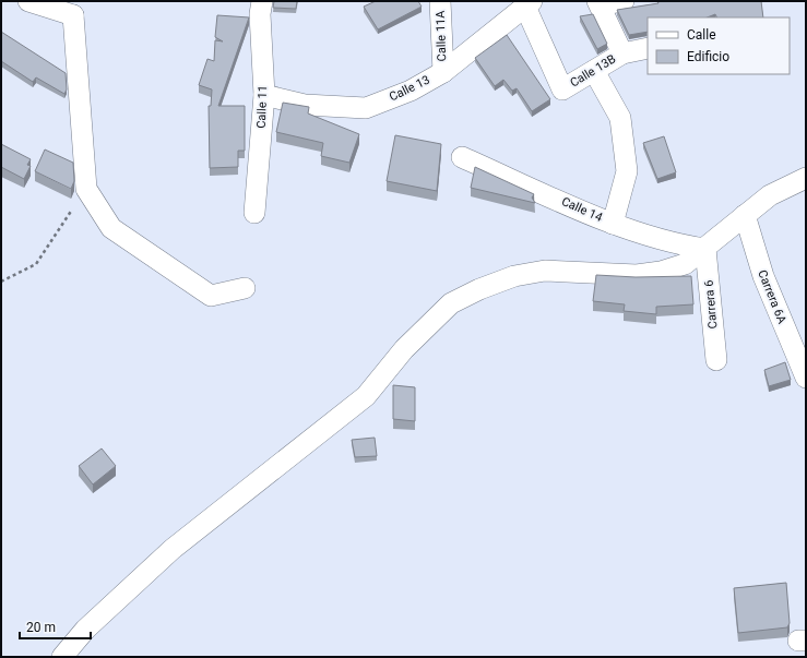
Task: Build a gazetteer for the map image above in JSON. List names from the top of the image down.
{
  "streets": {
    "street": [
      "Calle 11A",
      "Calle 13B",
      "Calle 13",
      "Calle 11",
      "Calle 14",
      "Carrera 6A",
      "Carrera 6"
    ]
  },
  "crossings": [
    ["Calle 11A", "Calle 13"],
    ["Calle 13B", "Calle 13"],
    ["Calle 13", "Calle 11"],
    ["Calle 14", "Carrera 6"]
  ],
  "legend": ["Calle", "Edificio"],
  "scale_bar": "20 m"
}
